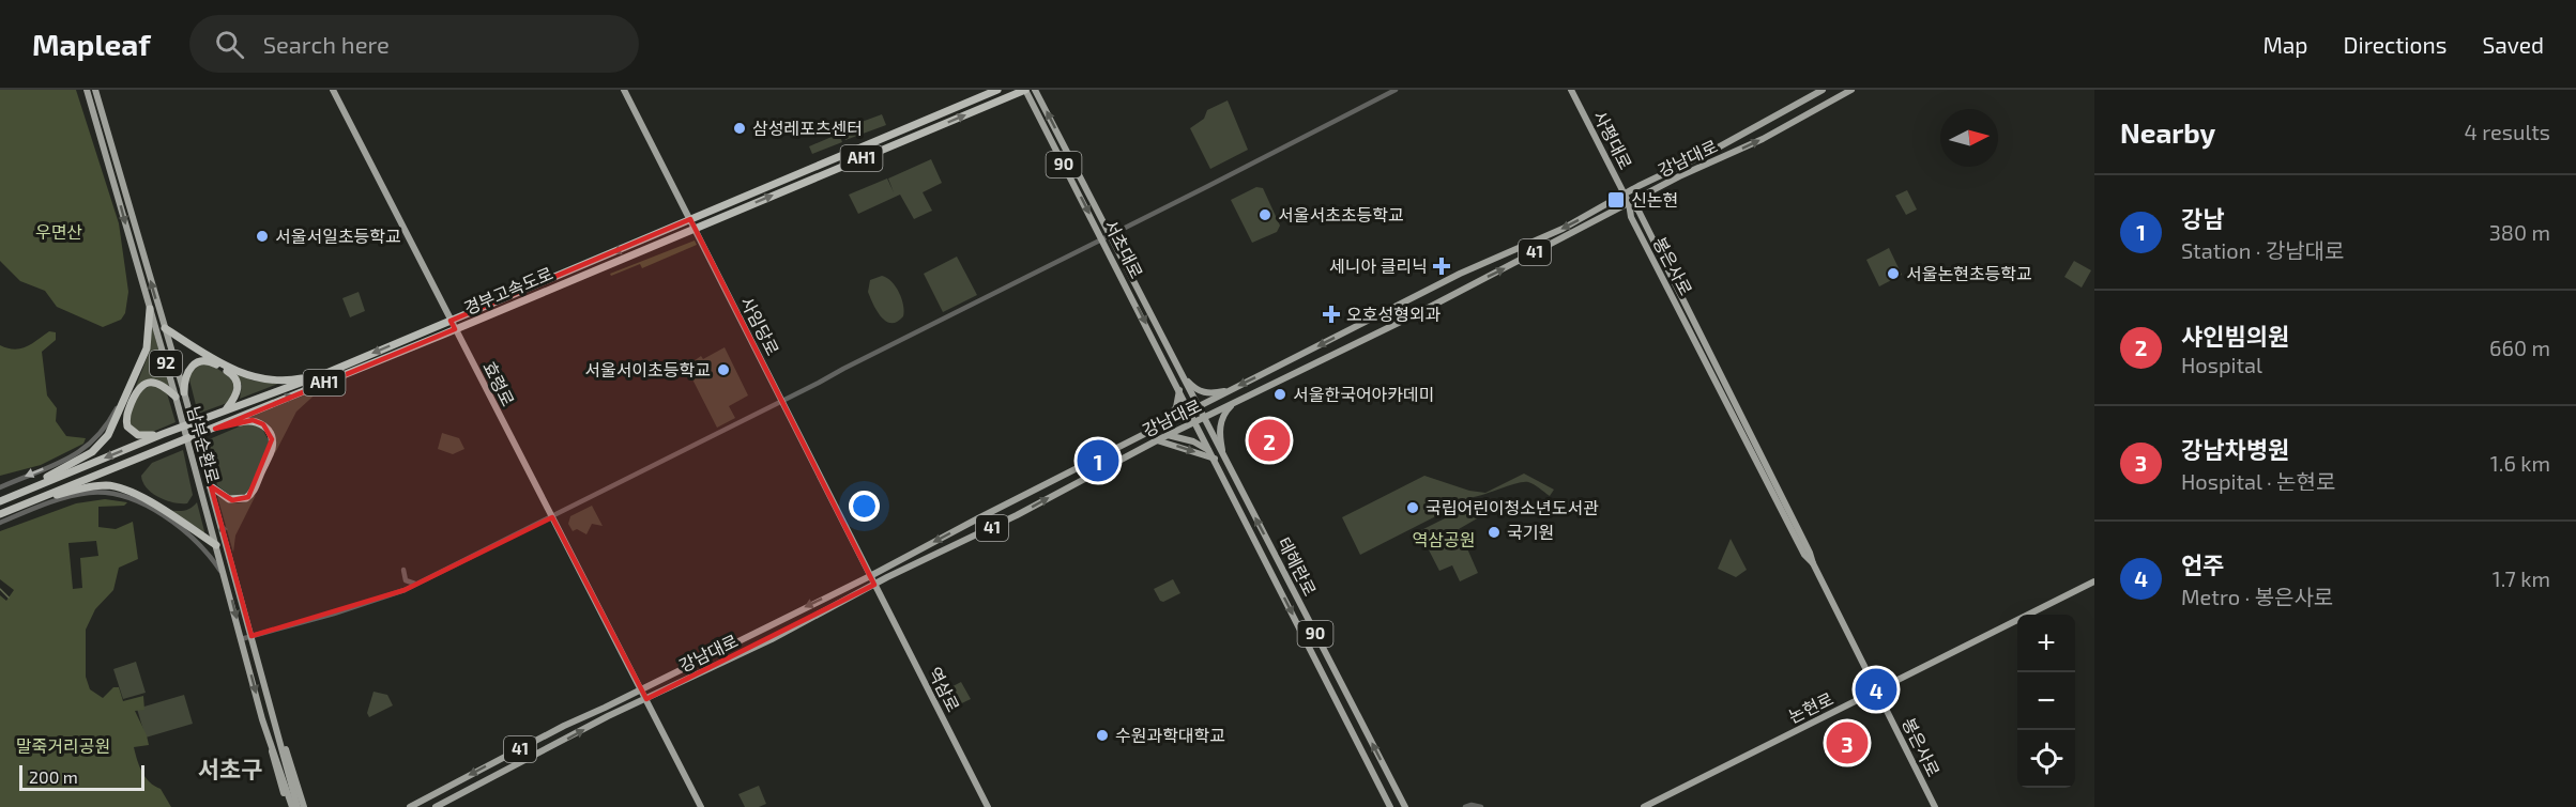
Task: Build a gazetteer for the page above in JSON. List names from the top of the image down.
{
  "streets": {
    "highway": ["AH1", "경부고속도로"],
    "main road": [
      "사평대로",
      "강남대로",
      "90",
      "서초대로",
      "41",
      "봉은사로",
      "사임당로",
      "92",
      "효령로",
      "남부순환로",
      "테헤란로",
      "역삼로",
      "논현로"
    ]
  },
  "crossings": [
    ["사평대로", "강남대로"],
    ["사평대로", "봉은사로"],
    ["강남대로", "서초대로"],
    ["강남대로", "봉은사로"],
    ["강남대로", "사임당로"],
    ["강남대로", "효령로"],
    ["강남대로", "테헤란로"],
    ["강남대로", "역삼로"],
    ["서초대로", "경부고속도로"],
    ["서초대로", "테헤란로"],
    ["봉은사로", "논현로"],
    ["사임당로", "역삼로"]
  ],
  "districts": ["서초구"],
  "parks": ["우면산", "역삼공원", "말죽거리공원"],
  "places": {
    "other": [
      "삼성레포츠센터",
      "서울서초초등학교",
      "서울서일초등학교",
      "서울논현초등학교",
      "서울서이초등학교",
      "서울한국어아카데미",
      "국립어린이청소년도서관",
      "국기원",
      "수원과학대학교"
    ],
    "transit": ["신논현"],
    "health": ["세니아 클리닉", "오호성형외과"]
  },
  "scale_bar": "200 m",
  "north": "right",
  "page": {
    "header": "Mapleaf",
    "search": "Search here",
    "nav": ["Map", "Directions", "Saved"],
    "heading": ["Nearby", "4 results"],
    "list": [
      {
        "mark": "1",
        "name": "강남",
        "note": "Station · 강남대로",
        "value": "380 m"
      },
      {
        "mark": "2",
        "name": "샤인빔의원",
        "note": "Hospital",
        "value": "660 m"
      },
      {
        "mark": "3",
        "name": "강남차병원",
        "note": "Hospital · 논현로",
        "value": "1.6 km"
      },
      {
        "mark": "4",
        "name": "언주",
        "note": "Metro · 봉은사로",
        "value": "1.7 km"
      }
    ],
    "pins": [
      "2",
      "1",
      "4",
      "3"
    ],
    "map_buttons": ["+", "−"],
    "scale": "200 m"
  }
}
